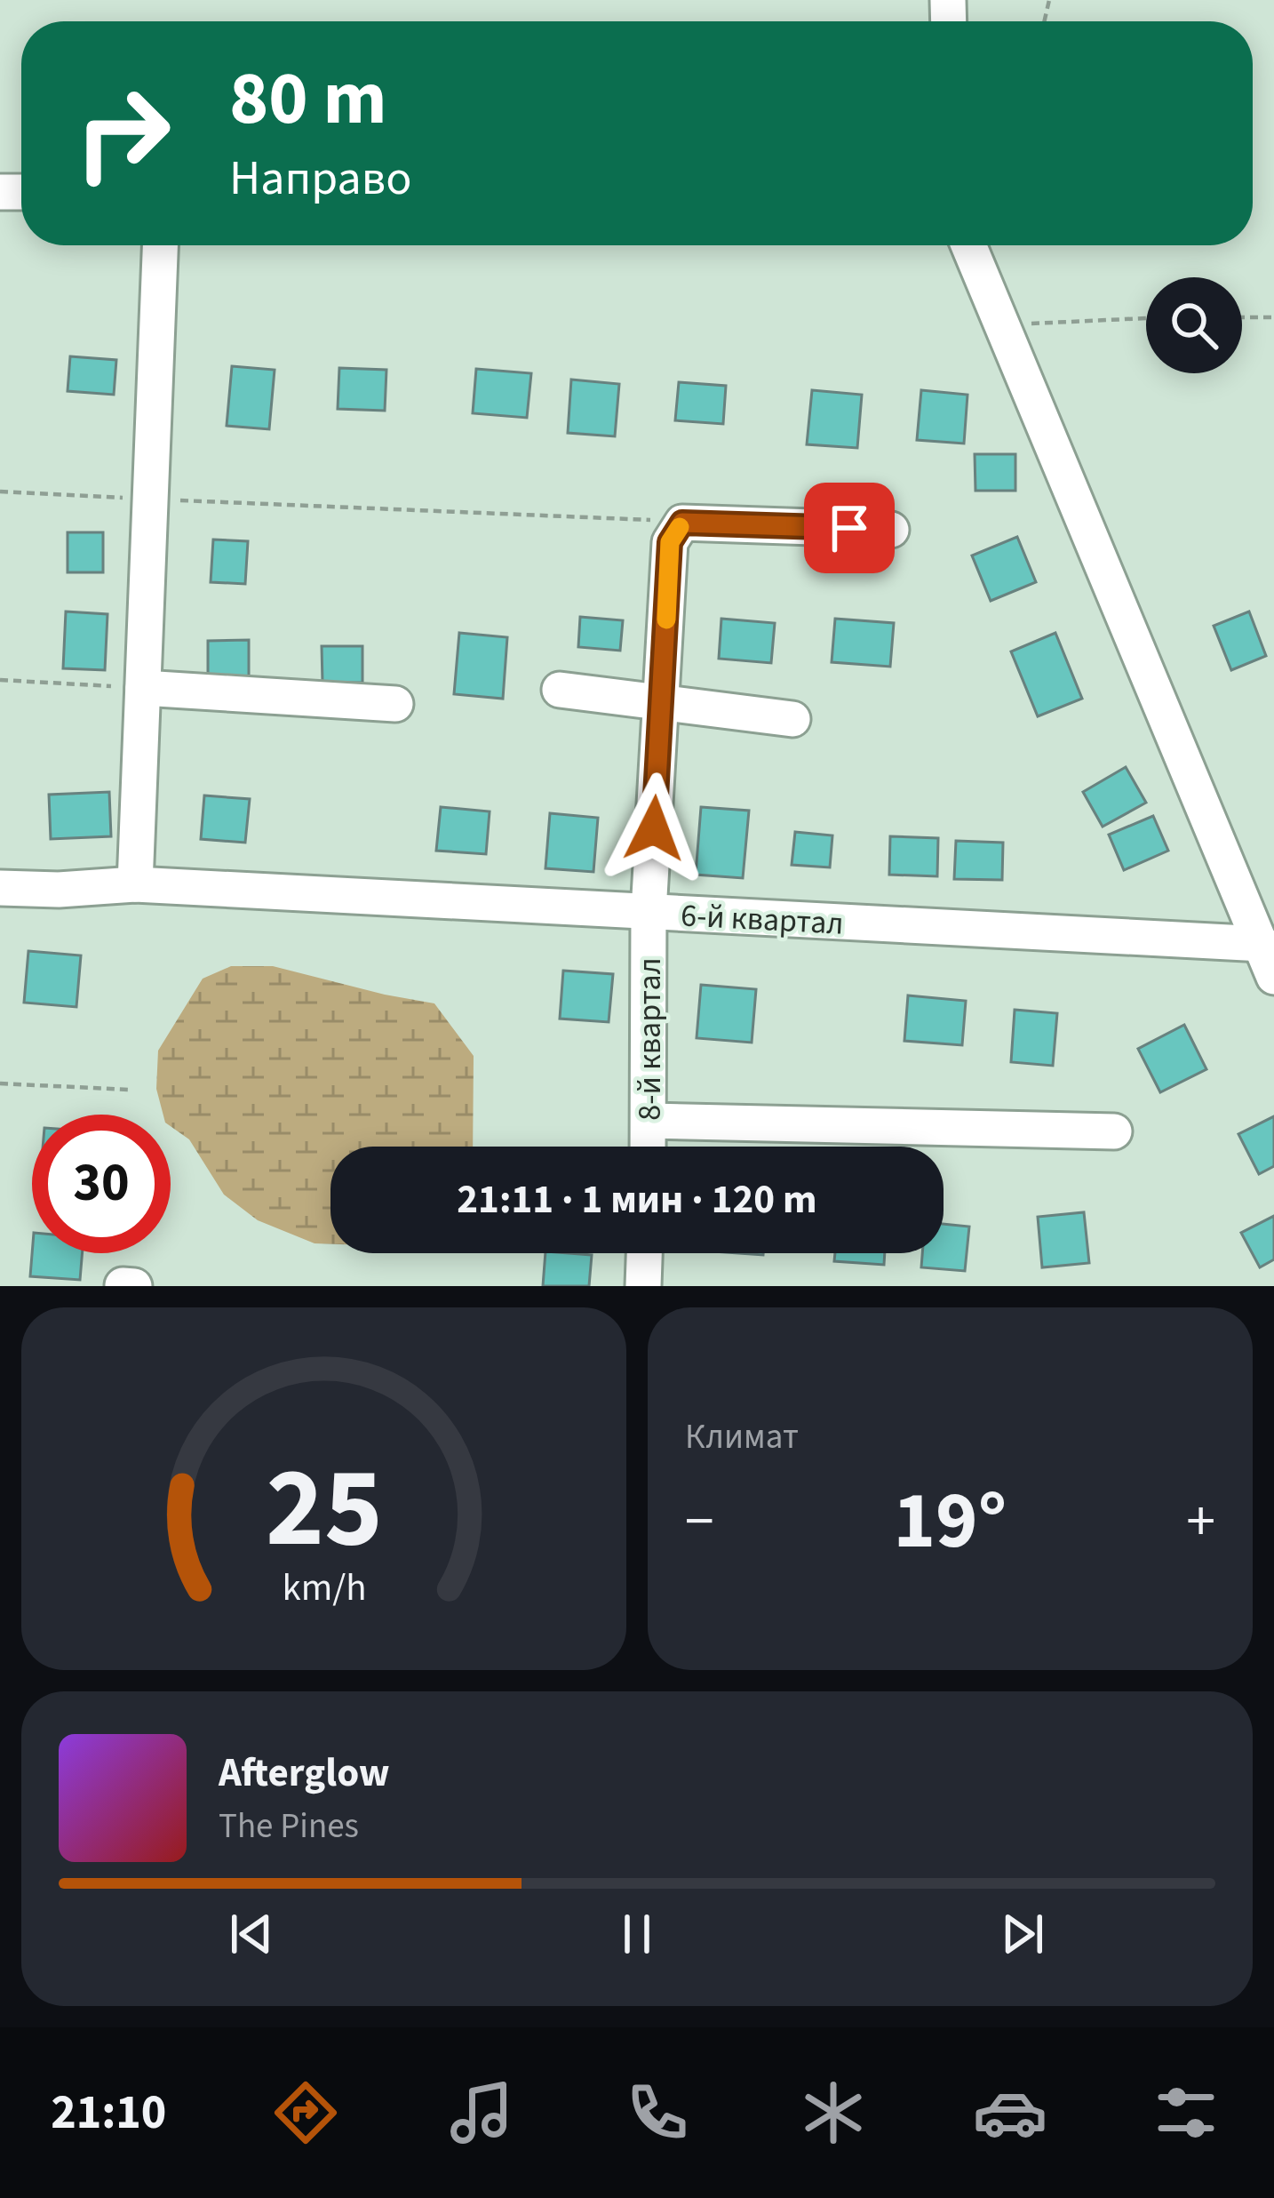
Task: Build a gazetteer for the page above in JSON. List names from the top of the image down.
{
  "streets": {
    "street": ["6-й квартал", "8-й квартал"]
  },
  "crossings": [
    ["6-й квартал", "8-й квартал"]
  ],
  "page": {
    "turn": ["80 m", "Направо"],
    "limit": "30",
    "trip": "21:11 · 1 мин · 120 m",
    "tile": "Климат",
    "heat": ["−", "19°", "+"],
    "song": ["Afterglow", "The Pines"],
    "tabs": "21:10",
    "gauge": ["25", "km/h"]
  }
}
